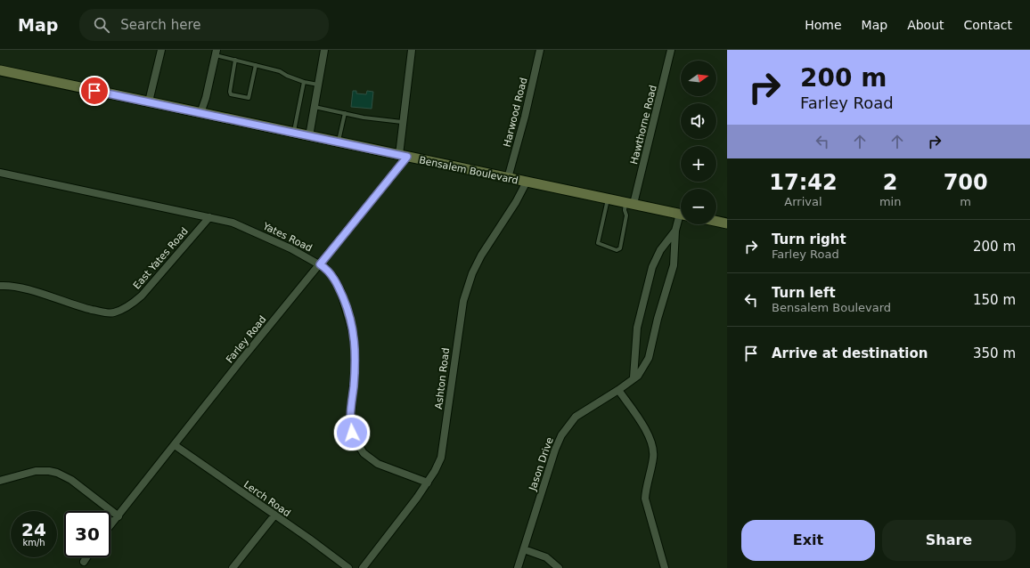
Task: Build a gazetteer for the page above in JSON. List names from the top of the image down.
{
  "streets": {
    "main road": ["Bensalem Boulevard"],
    "street": [
      "Harwood Road",
      "Hawthorne Road",
      "Yates Road",
      "East Yates Road",
      "Farley Road",
      "Ashton Road",
      "Jason Drive",
      "Lerch Road"
    ]
  },
  "crossings": [
    ["Harwood Road", "Bensalem Boulevard"],
    ["Hawthorne Road", "Bensalem Boulevard"],
    ["Bensalem Boulevard", "Farley Road"],
    ["Bensalem Boulevard", "Ashton Road"],
    ["Yates Road", "East Yates Road"],
    ["Yates Road", "Farley Road"],
    ["Yates Road", "Ashton Road"],
    ["Farley Road", "Lerch Road"]
  ],
  "north": "right",
  "page": {
    "header": "Map",
    "search": "Search here",
    "nav": [
      "Home",
      "Map",
      "About",
      "Contact"
    ],
    "turn": ["200 m", "Farley Road"],
    "map_buttons": ["+", "−"],
    "eta": [
      "17:42",
      "Arrival",
      "2",
      "min",
      "700",
      "m"
    ],
    "list": [
      {
        "name": "Turn right",
        "note": "Farley Road",
        "value": "200 m"
      },
      {
        "name": "Turn left",
        "note": "Bensalem Boulevard",
        "value": "150 m"
      },
      {
        "name": "Arrive at destination",
        "value": "350 m"
      }
    ],
    "speed": "24 km/h",
    "limit": "30",
    "buttons": ["Exit", "Share"]
  }
}
